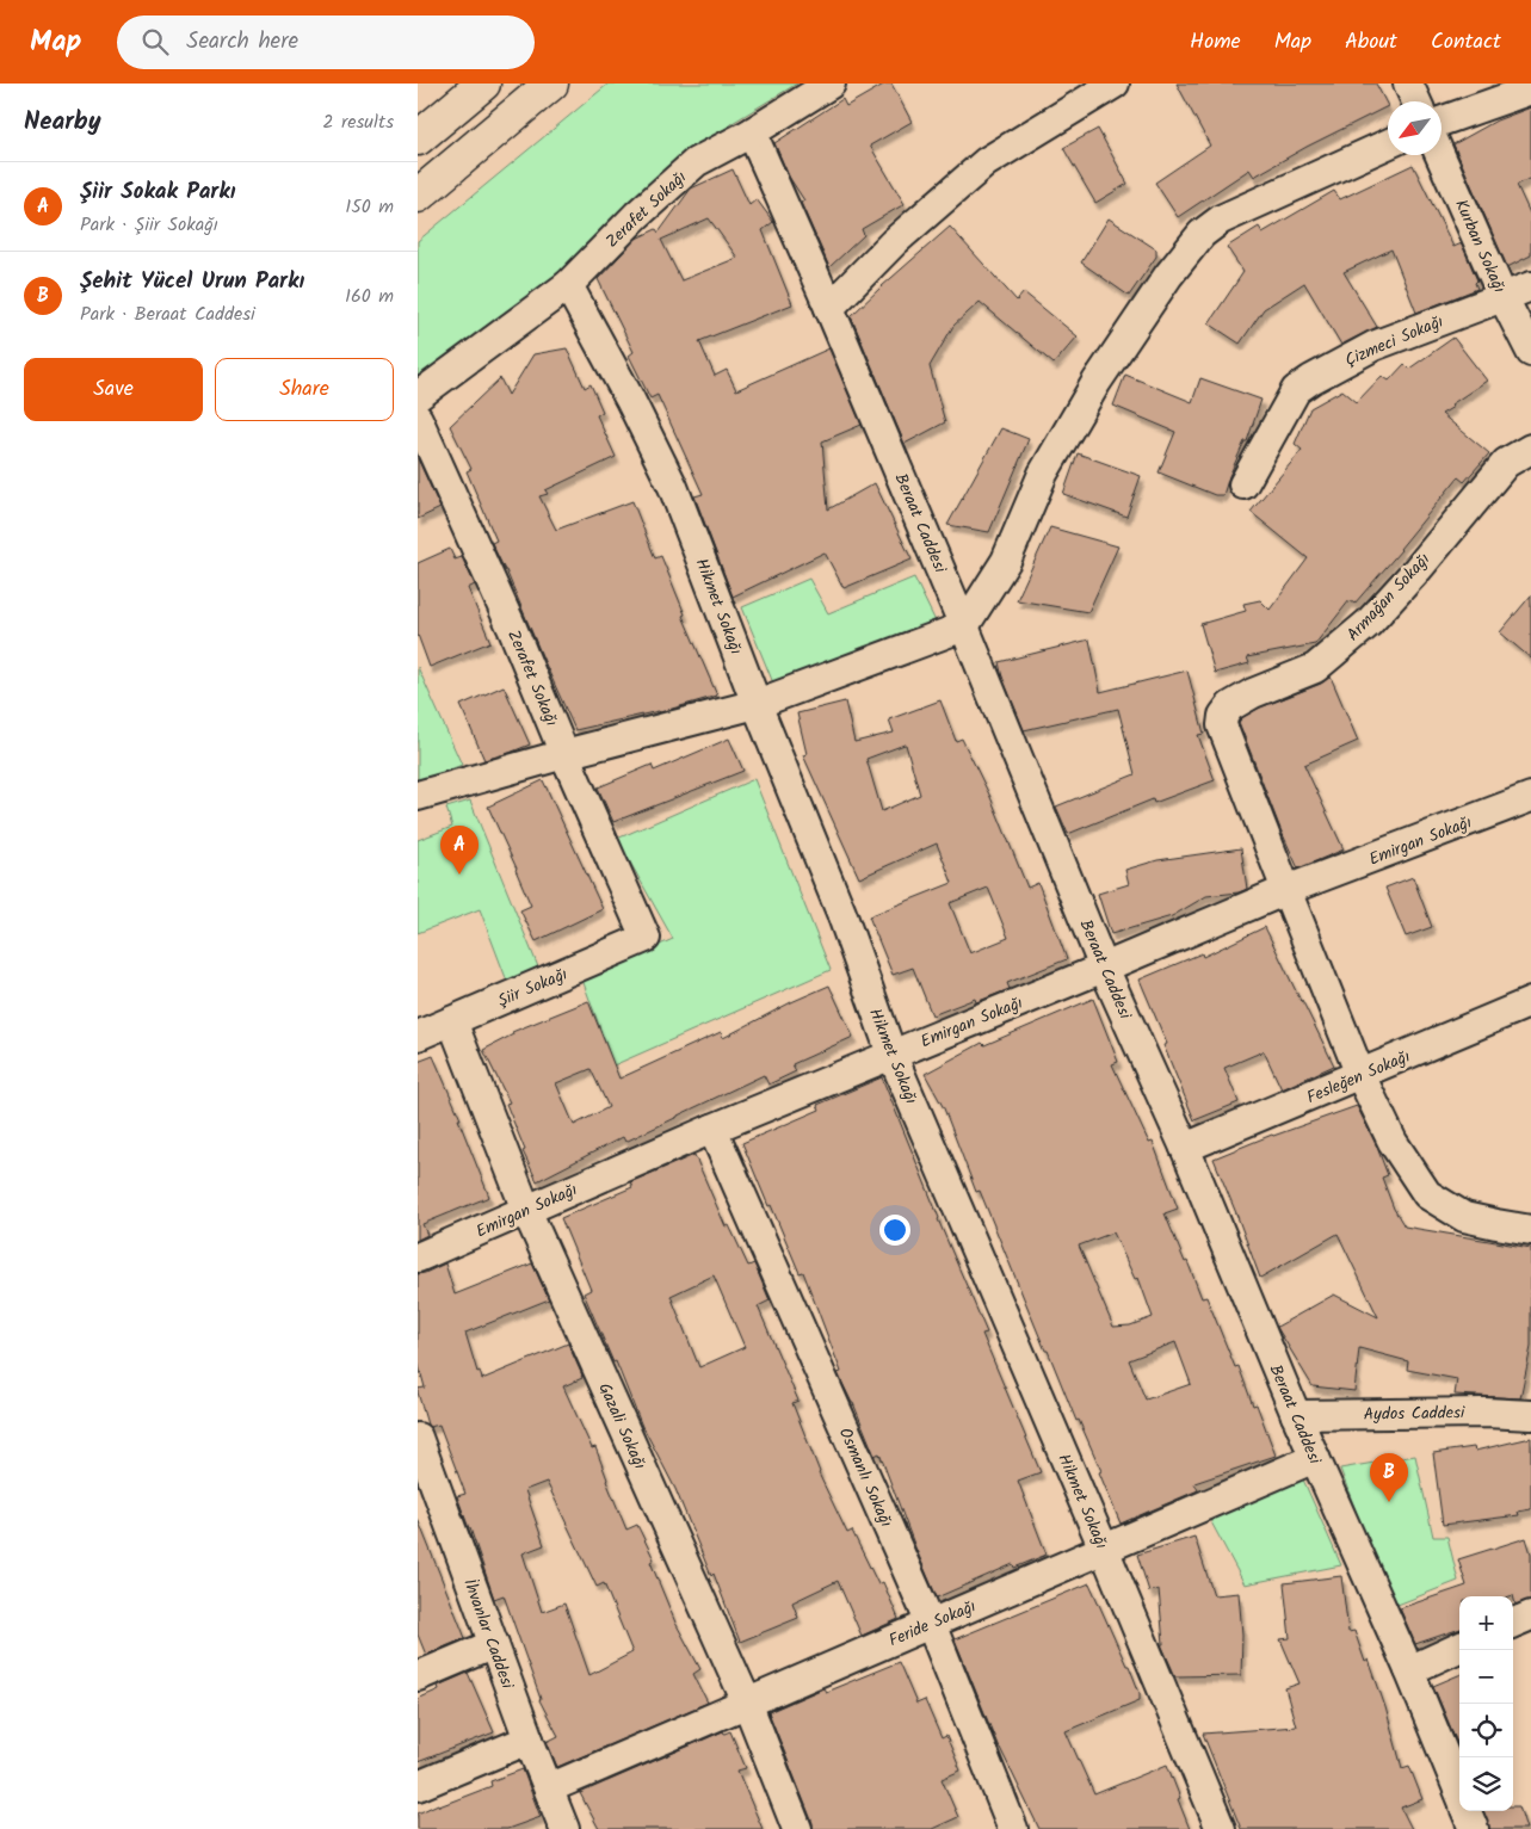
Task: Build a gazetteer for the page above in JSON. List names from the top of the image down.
{
  "streets": {
    "street": [
      "Zerafet Sokağı",
      "Kurban Sokağı",
      "Çizmeci Sokağı",
      "Beraat Caddesi",
      "Armağan Sokağı",
      "Hikmet Sokağı",
      "Emirgan Sokağı",
      "Şiir Sokağı",
      "Fesleğen Sokağı",
      "Aydos Caddesi",
      "Gazali Sokağı",
      "Osmanlı Sokağı",
      "Feride Sokağı",
      "İhvanlar Caddesi"
    ]
  },
  "crossings": [
    ["Zerafet Sokağı", "Beraat Caddesi"],
    ["Zerafet Sokağı", "Hikmet Sokağı"],
    ["Zerafet Sokağı", "Şiir Sokağı"],
    ["Kurban Sokağı", "Çizmeci Sokağı"],
    ["Beraat Caddesi", "Emirgan Sokağı"],
    ["Beraat Caddesi", "Fesleğen Sokağı"],
    ["Beraat Caddesi", "Aydos Caddesi"],
    ["Beraat Caddesi", "Feride Sokağı"],
    ["Armağan Sokağı", "Emirgan Sokağı"],
    ["Hikmet Sokağı", "Emirgan Sokağı"],
    ["Hikmet Sokağı", "Feride Sokağı"],
    ["Emirgan Sokağı", "Gazali Sokağı"],
    ["Emirgan Sokağı", "Osmanlı Sokağı"],
    ["Şiir Sokağı", "Gazali Sokağı"],
    ["Gazali Sokağı", "Feride Sokağı"],
    ["Osmanlı Sokağı", "Feride Sokağı"],
    ["Feride Sokağı", "İhvanlar Caddesi"]
  ],
  "north": "bottom left",
  "page": {
    "header": "Map",
    "search": "Search here",
    "nav": [
      "Home",
      "Map",
      "About",
      "Contact"
    ],
    "heading": ["Nearby", "2 results"],
    "list": [
      {
        "mark": "A",
        "name": "Şiir Sokak Parkı",
        "note": "Park · Şiir Sokağı",
        "value": "150 m"
      },
      {
        "mark": "B",
        "name": "Şehit Yücel Urun Parkı",
        "note": "Park · Beraat Caddesi",
        "value": "160 m"
      }
    ],
    "buttons": ["Save", "Share"],
    "pins": ["A", "B"],
    "map_buttons": ["+", "−"]
  }
}
